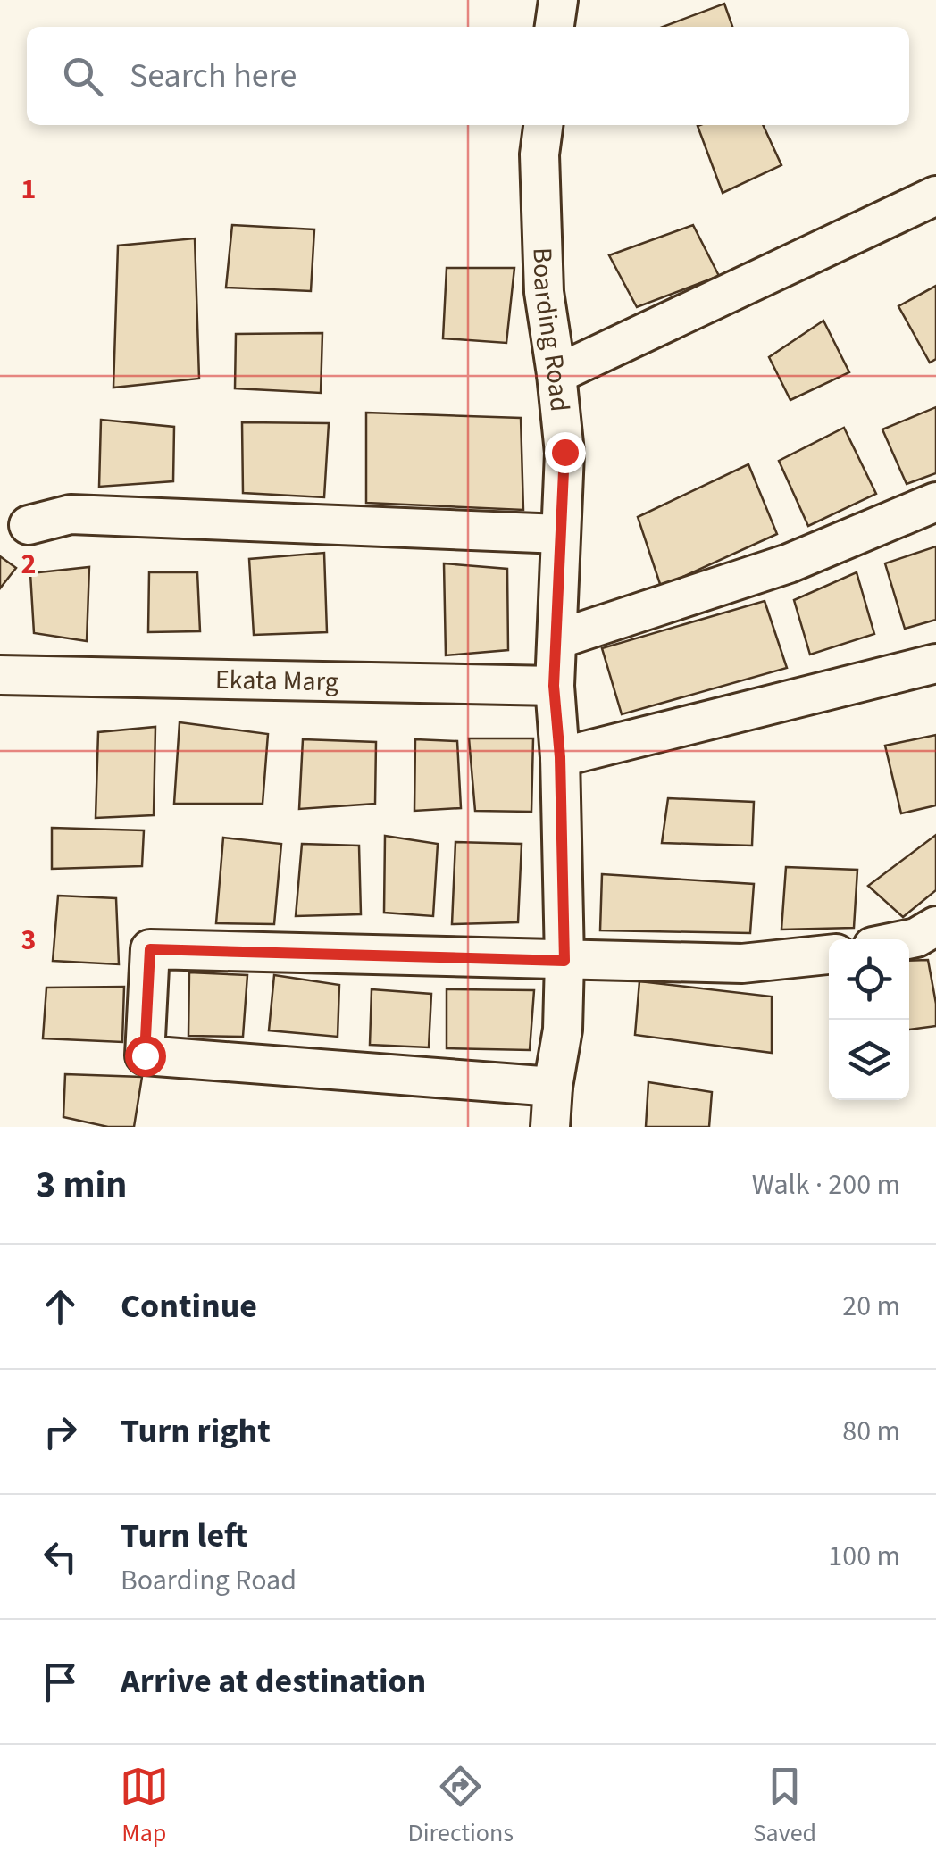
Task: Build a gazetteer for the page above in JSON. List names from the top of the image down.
{
  "streets": {
    "street": ["Boarding Road", "Ekata Marg"]
  },
  "crossings": [
    ["Boarding Road", "Ekata Marg"]
  ],
  "page": {
    "search": "Search here",
    "heading": ["3 min", "Walk · 200 m"],
    "list": [
      ["Continue", "20 m"],
      ["Turn right", "80 m"],
      ["Turn left", "Boarding Road", "100 m"],
      "Arrive at destination"
    ],
    "nav": ["Map", "Directions", "Saved"]
  },
  "grid": {
    "rows": ["1", "2", "3"]
  }
}
